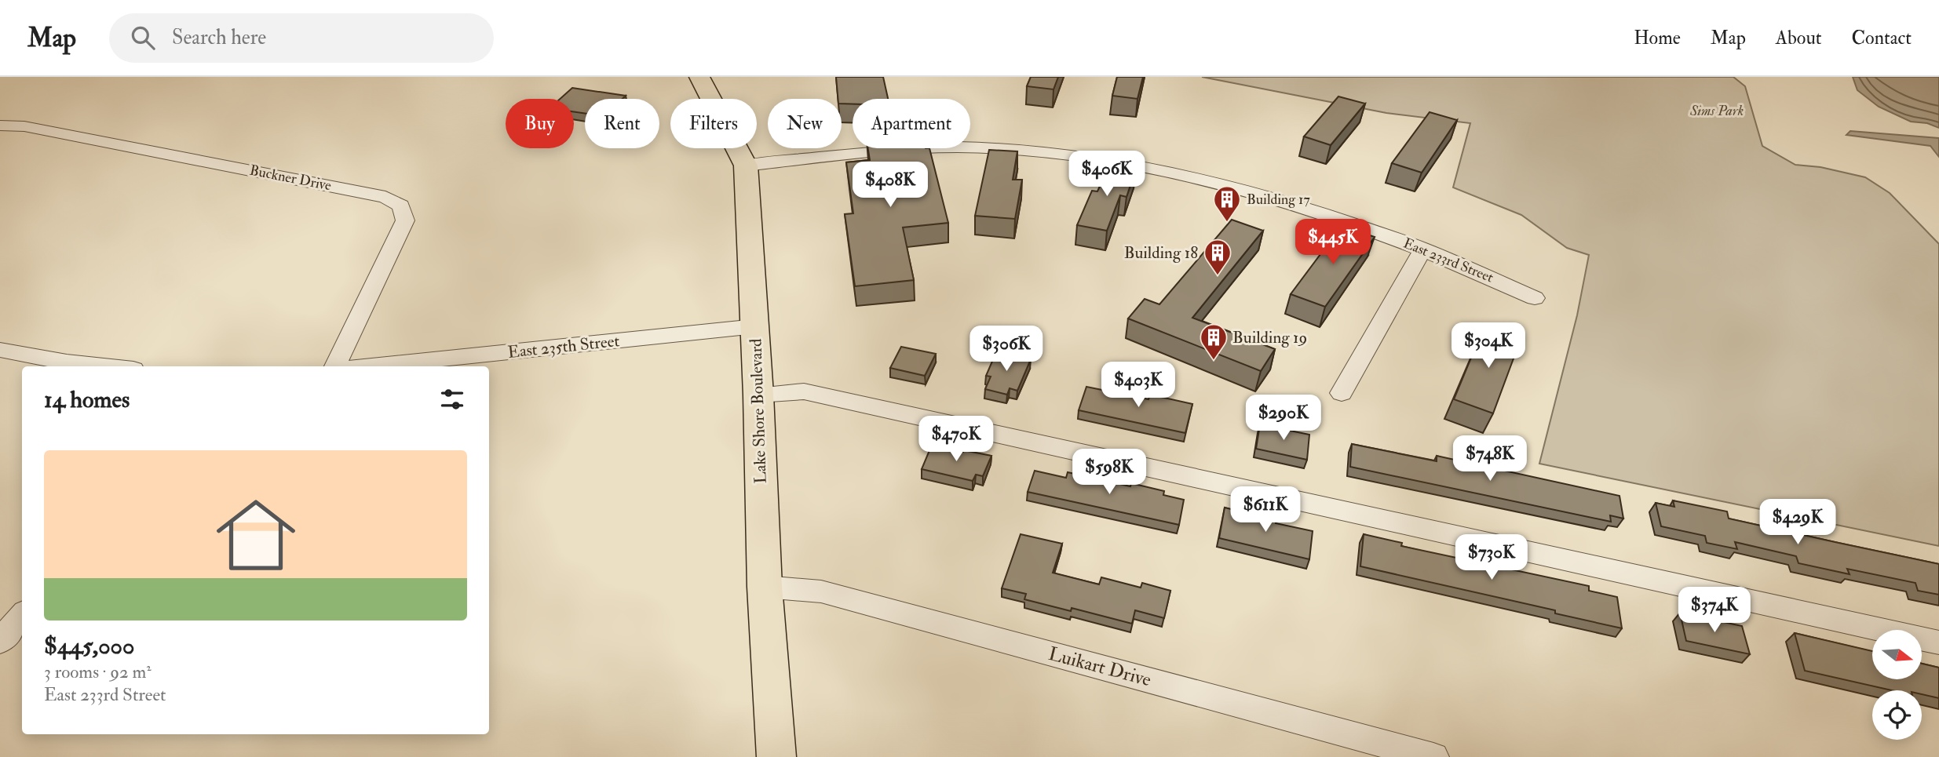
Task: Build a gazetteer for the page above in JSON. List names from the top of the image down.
{
  "streets": {
    "main road": ["Lake Shore Boulevard"],
    "street": [
      "Buckner Drive",
      "East 233rd Street",
      "East 235th Street",
      "Luikart Drive"
    ]
  },
  "crossings": [
    ["East 233rd Street", "Lake Shore Boulevard"],
    ["East 235th Street", "Lake Shore Boulevard"],
    ["Lake Shore Boulevard", "Luikart Drive"]
  ],
  "parks": ["Sims Park"],
  "places": {
    "building": ["Building 17", "Building 18", "Building 19"]
  },
  "north": "right",
  "page": {
    "header": "Map",
    "search": "Search here",
    "nav": [
      "Home",
      "Map",
      "About",
      "Contact"
    ],
    "chip": [
      "Buy",
      "Rent",
      "Filters",
      "New",
      "Apartment"
    ],
    "price": [
      "$406K",
      "$408K",
      "$445K",
      "$304K",
      "$306K",
      "$403K",
      "$290K",
      "$470K",
      "$748K",
      "$598K",
      "$611K",
      "$429K",
      "$730K",
      "$374K"
    ],
    "heading": "14 homes",
    "list": [
      {
        "name": "$445,000",
        "note": "3 rooms · 92 m² · East 233rd Street"
      }
    ]
  }
}
